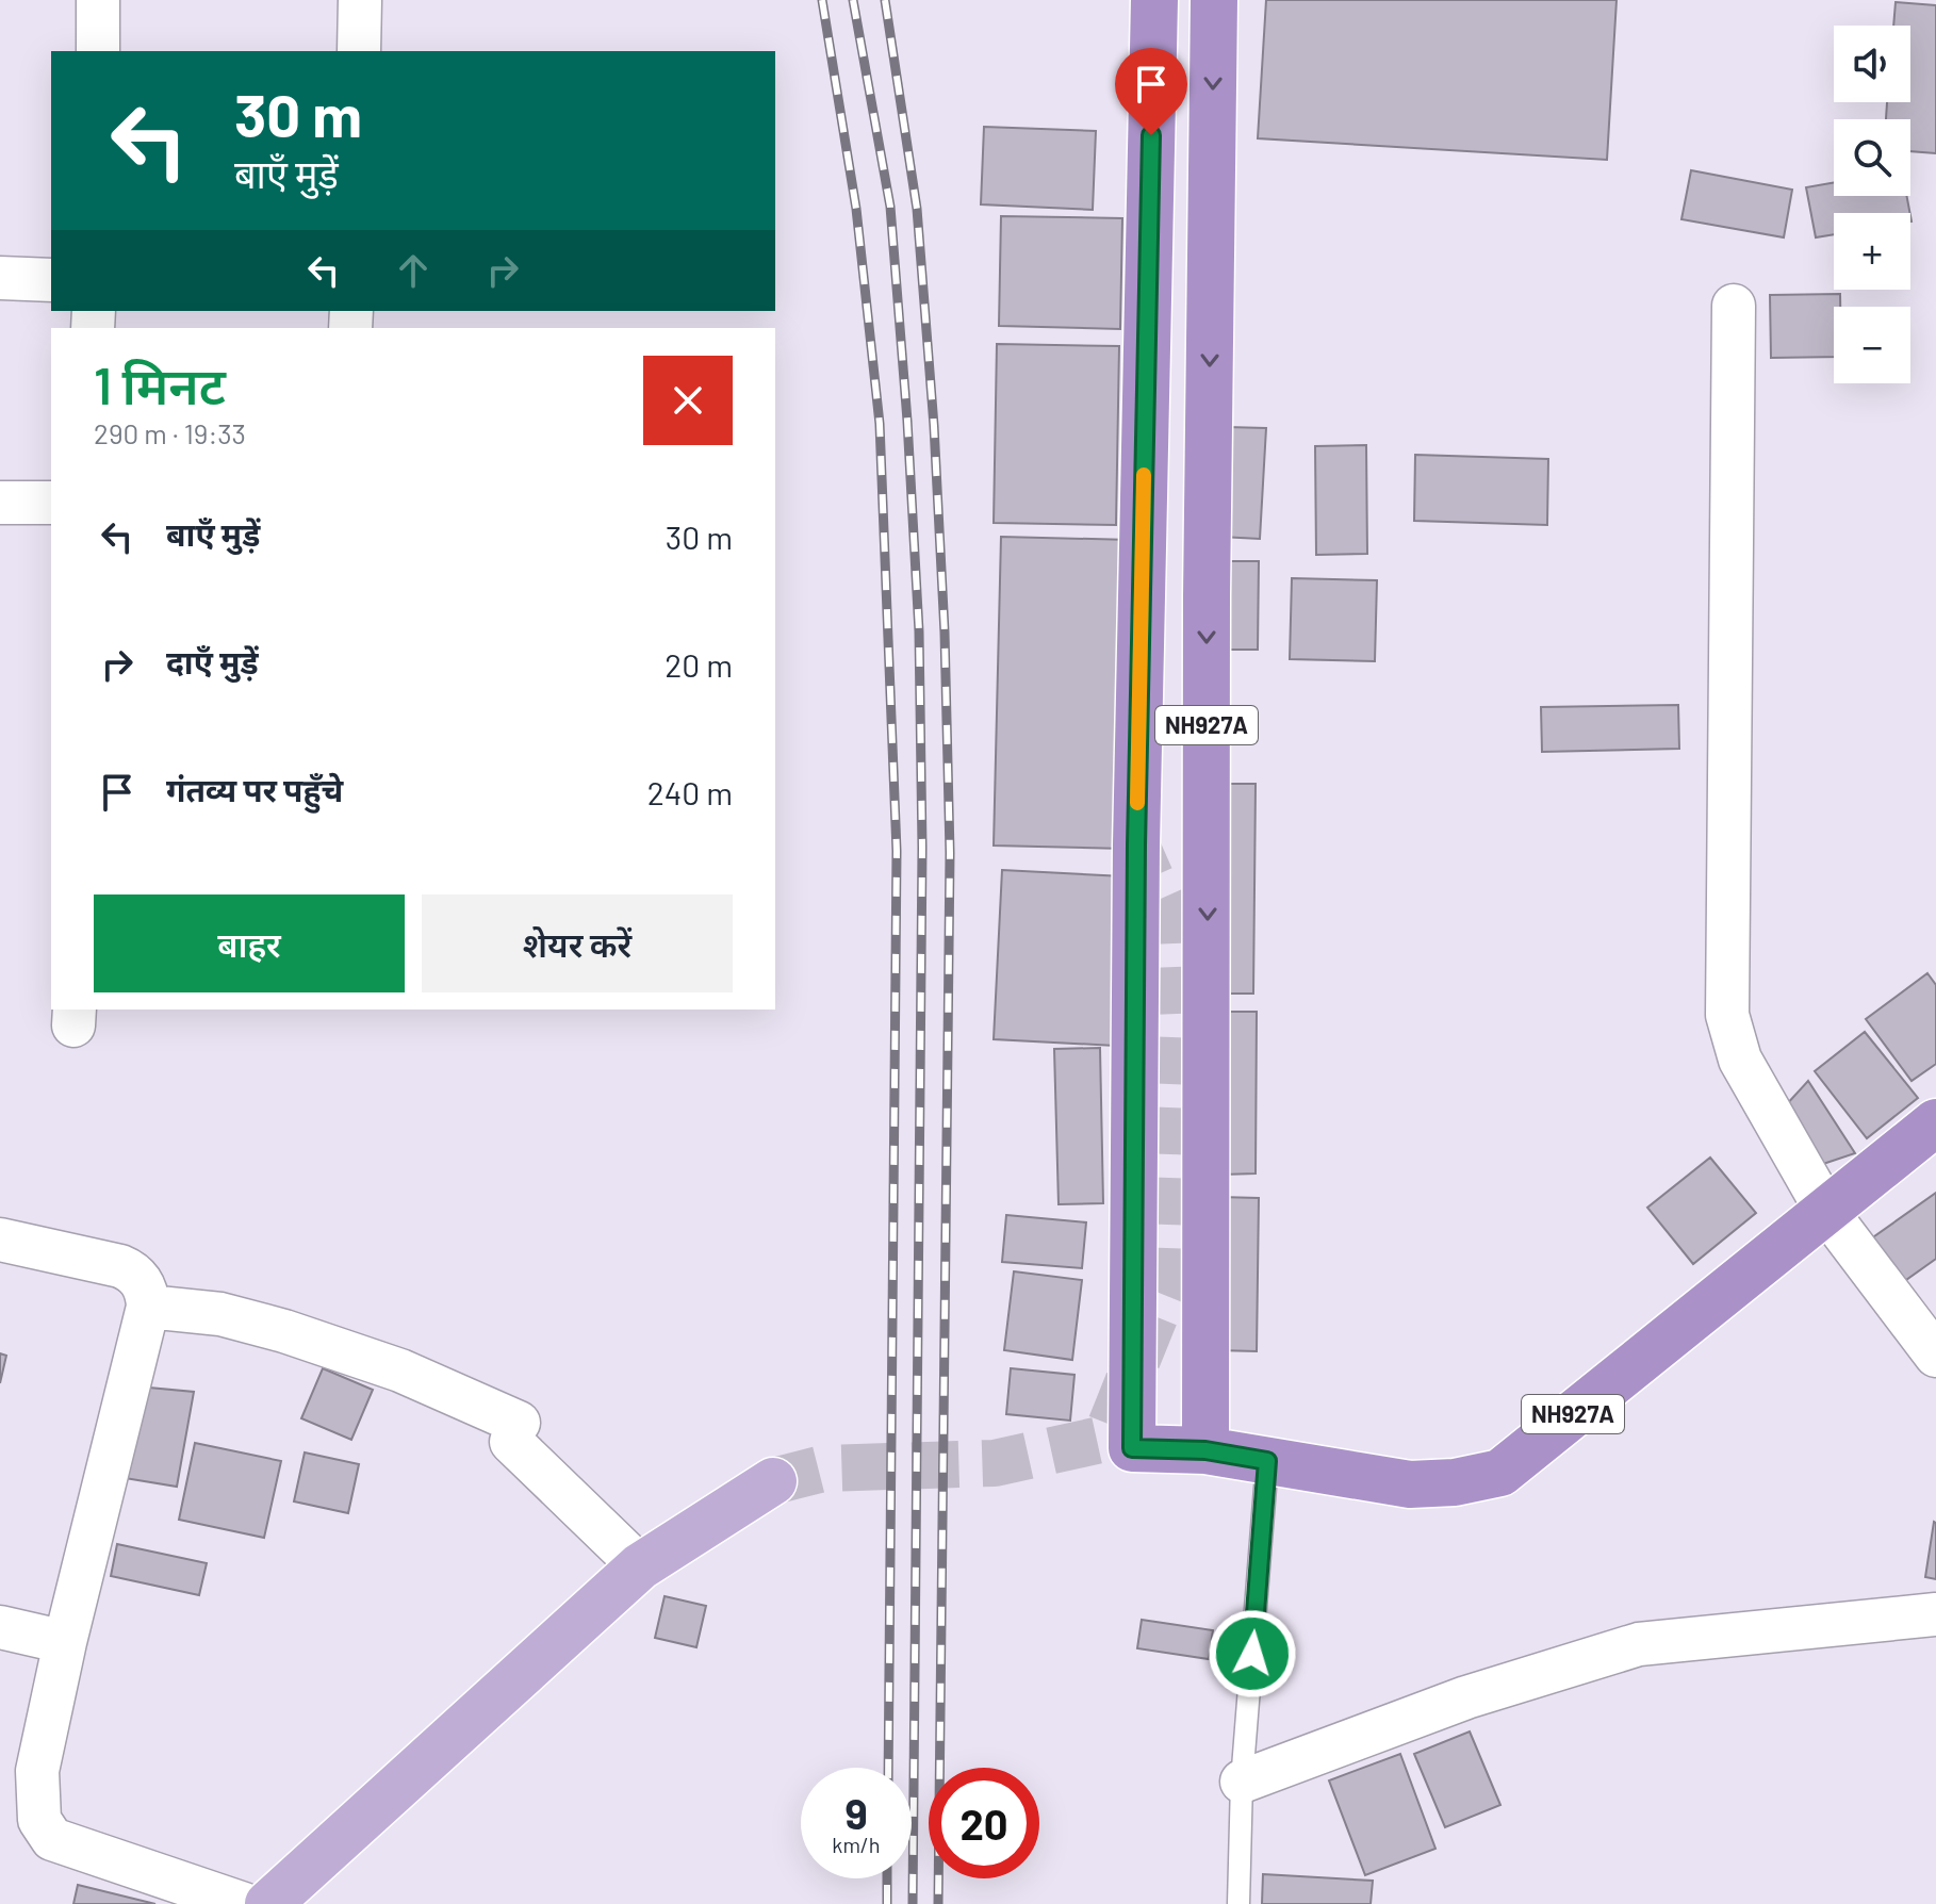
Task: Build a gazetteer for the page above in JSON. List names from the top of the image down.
{
  "streets": {
    "highway": ["NH927A"]
  },
  "page": {
    "map_buttons": ["+", "−"],
    "turn": ["30 m", "बाएँ मुड़ें"],
    "heading": ["1 मिनट", "290 m · 19:33"],
    "list": [
      {
        "name": "बाएँ मुड़ें",
        "value": "30 m"
      },
      {
        "name": "दाएँ मुड़ें",
        "value": "20 m"
      },
      {
        "name": "गंतव्य पर पहुँचे",
        "value": "240 m"
      }
    ],
    "buttons": ["बाहर", "शेयर करें"],
    "speed": "9 km/h",
    "limit": "20"
  }
}
